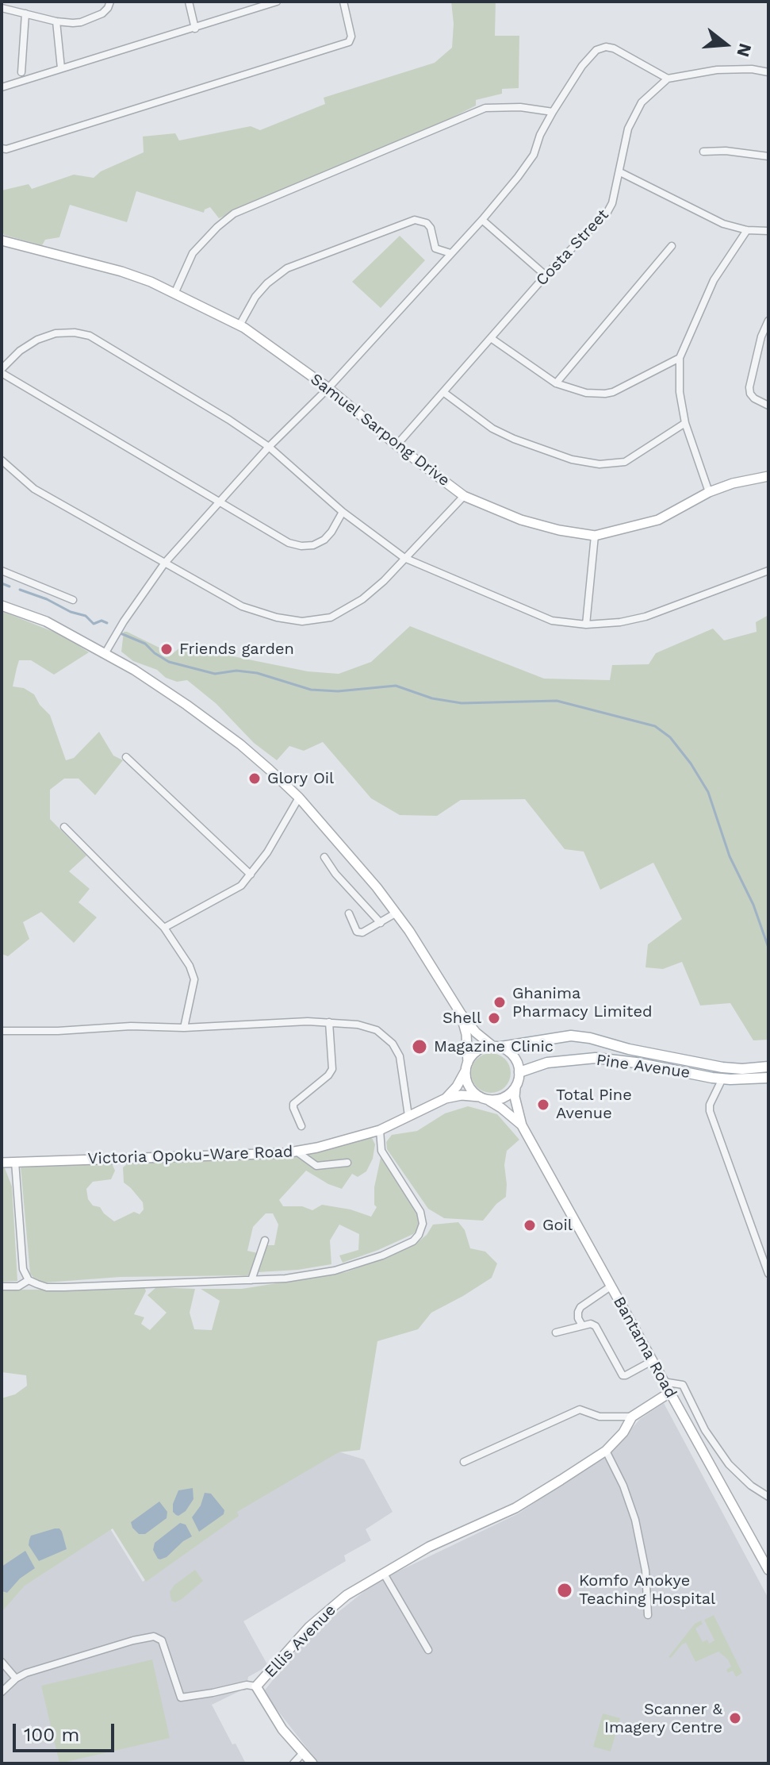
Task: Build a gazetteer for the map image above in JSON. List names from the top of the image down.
{
  "streets": {
    "main road": [
      "Samuel Sarpong Drive",
      "Pine Avenue",
      "Victoria Opoku-Ware Road",
      "Bantama Road",
      "Ellis Avenue"
    ],
    "street": ["Costa Street"]
  },
  "crossings": [
    ["Costa Street", "Samuel Sarpong Drive"],
    ["Bantama Road", "Ellis Avenue"]
  ],
  "places": [
    "Friends garden",
    "Glory Oil",
    "Ghanima Pharmacy Limited",
    "Shell",
    "Magazine Clinic",
    "Total Pine Avenue",
    "Goil",
    "Komfo Anokye Teaching Hospital",
    "Scanner & Imagery Centre"
  ],
  "scale_bar": "100 m",
  "north": "right"
}
